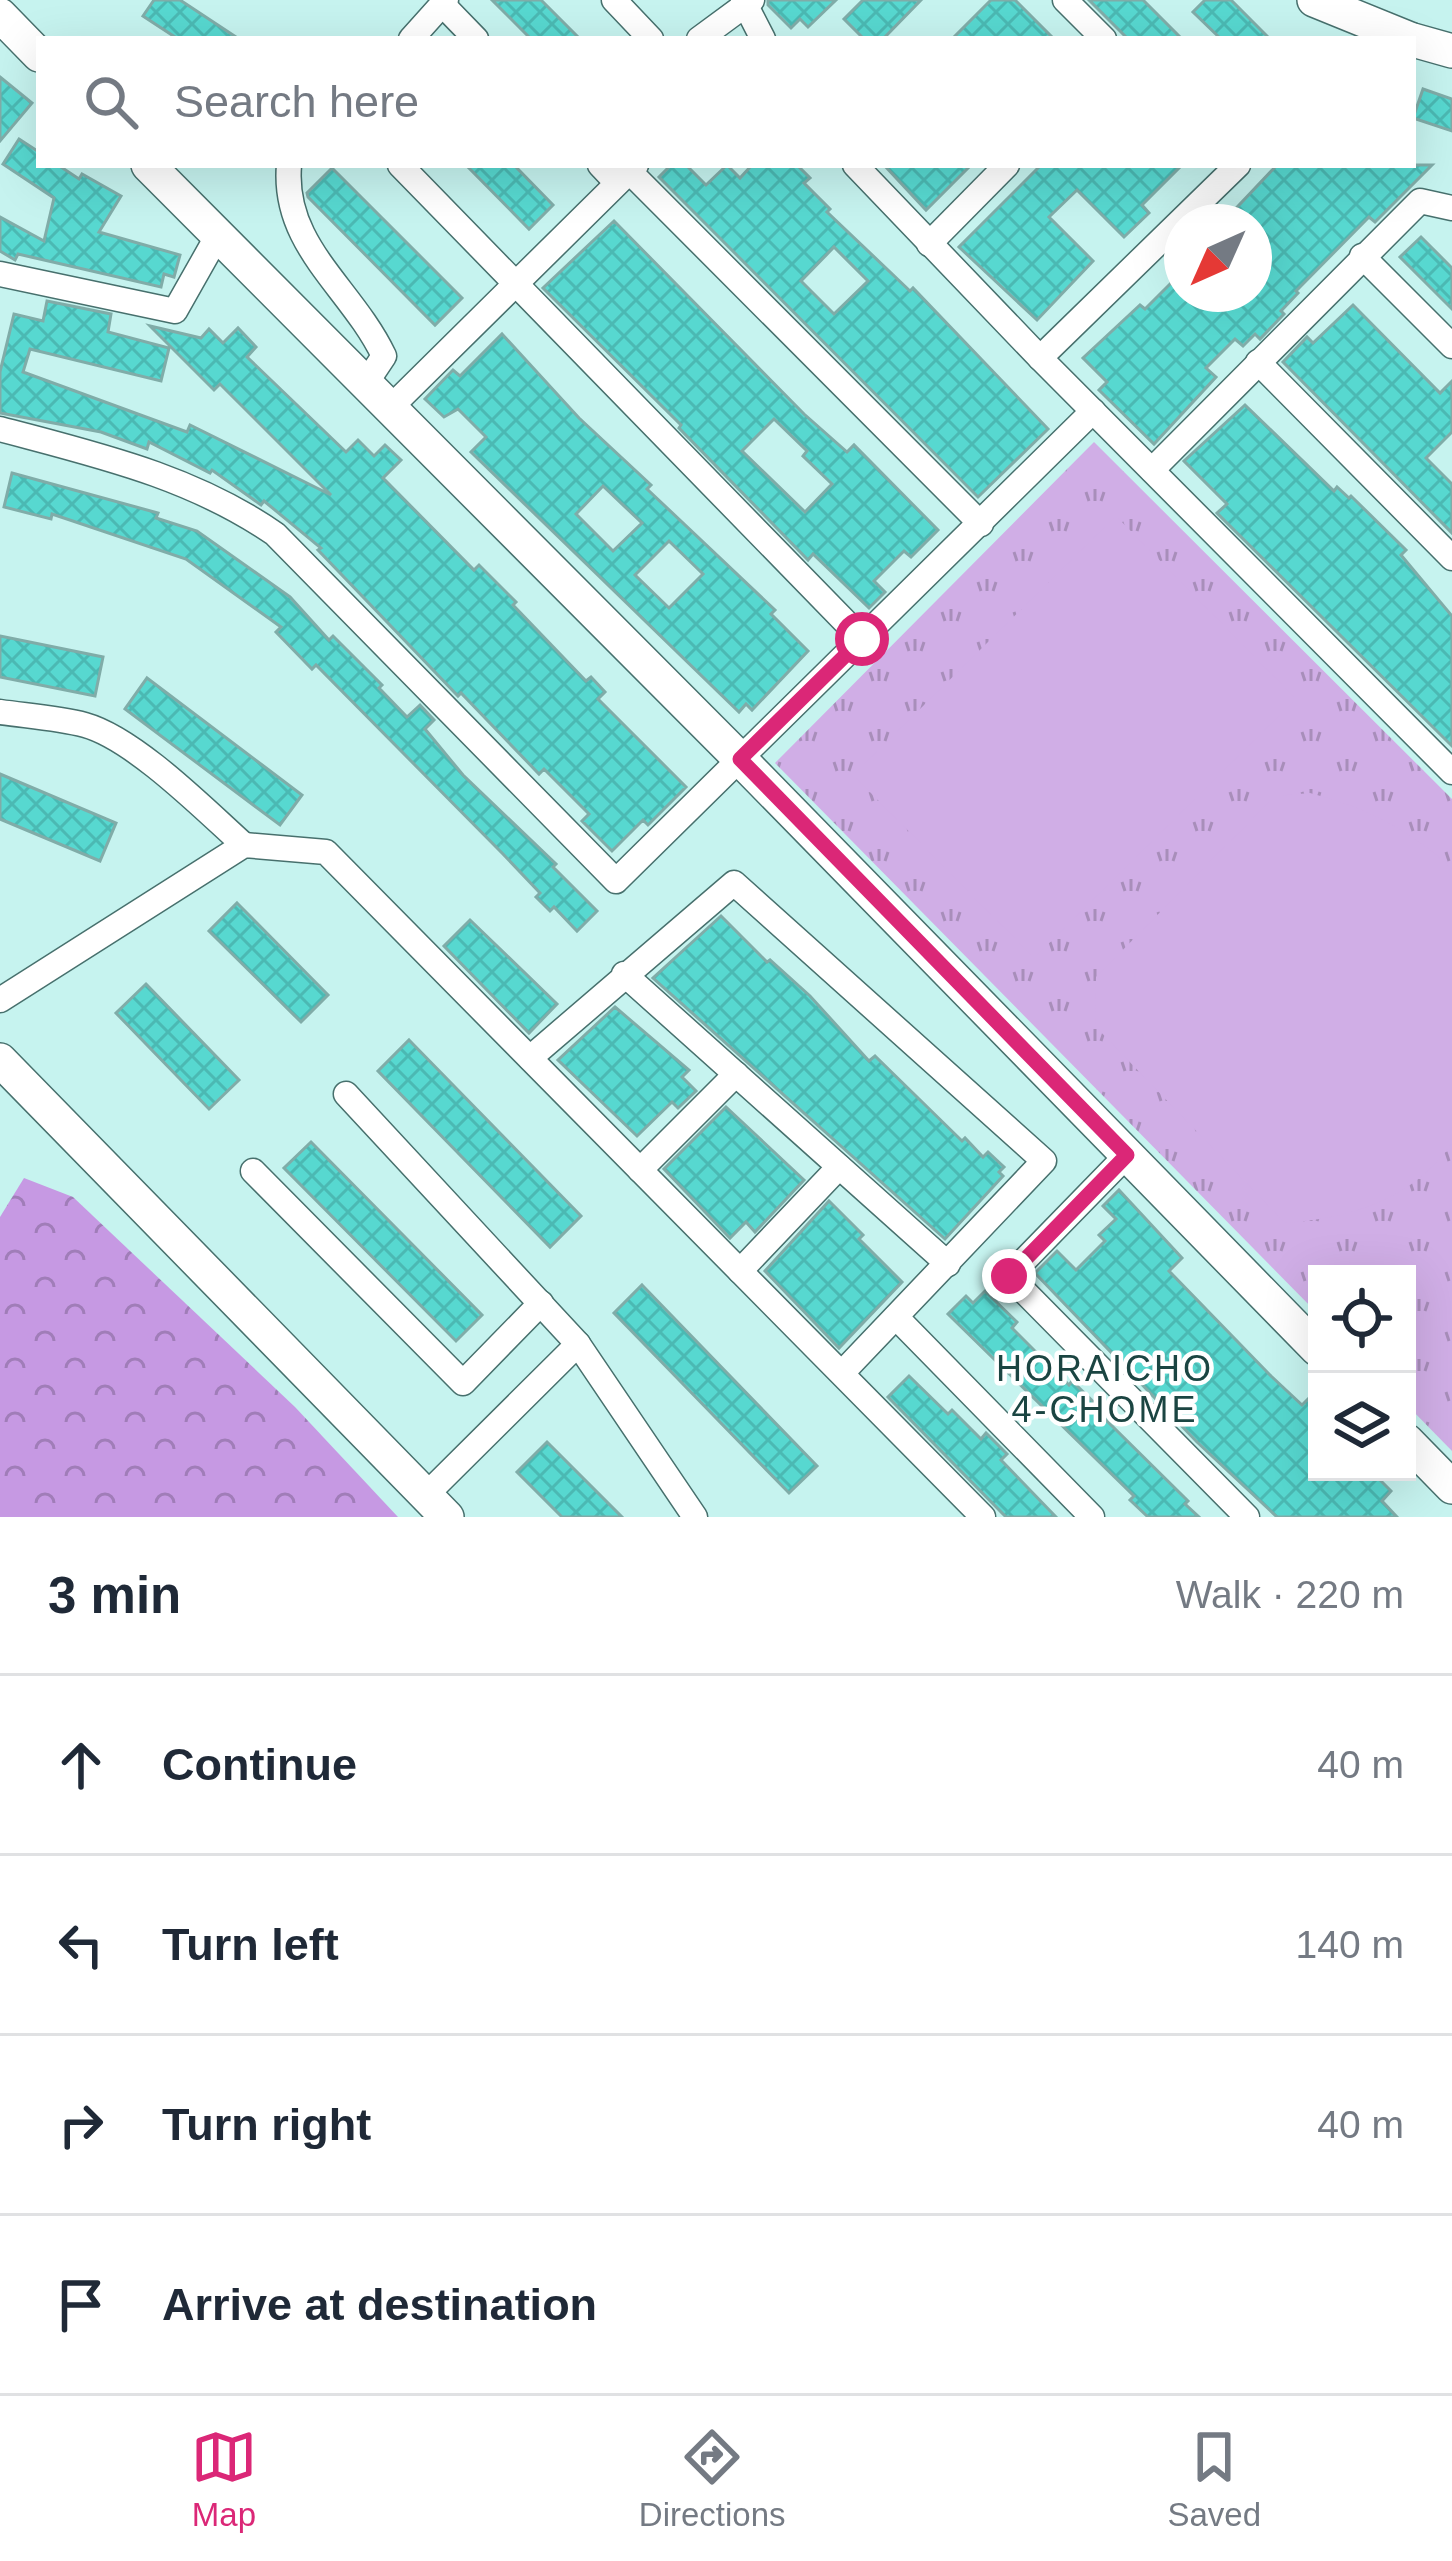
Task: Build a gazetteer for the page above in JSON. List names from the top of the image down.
{
  "districts": ["HORAICHO 4-CHOME"],
  "north": "bottom left",
  "page": {
    "search": "Search here",
    "heading": ["3 min", "Walk · 220 m"],
    "list": [
      ["Continue", "40 m"],
      ["Turn left", "140 m"],
      ["Turn right", "40 m"],
      "Arrive at destination"
    ],
    "nav": ["Map", "Directions", "Saved"]
  }
}
